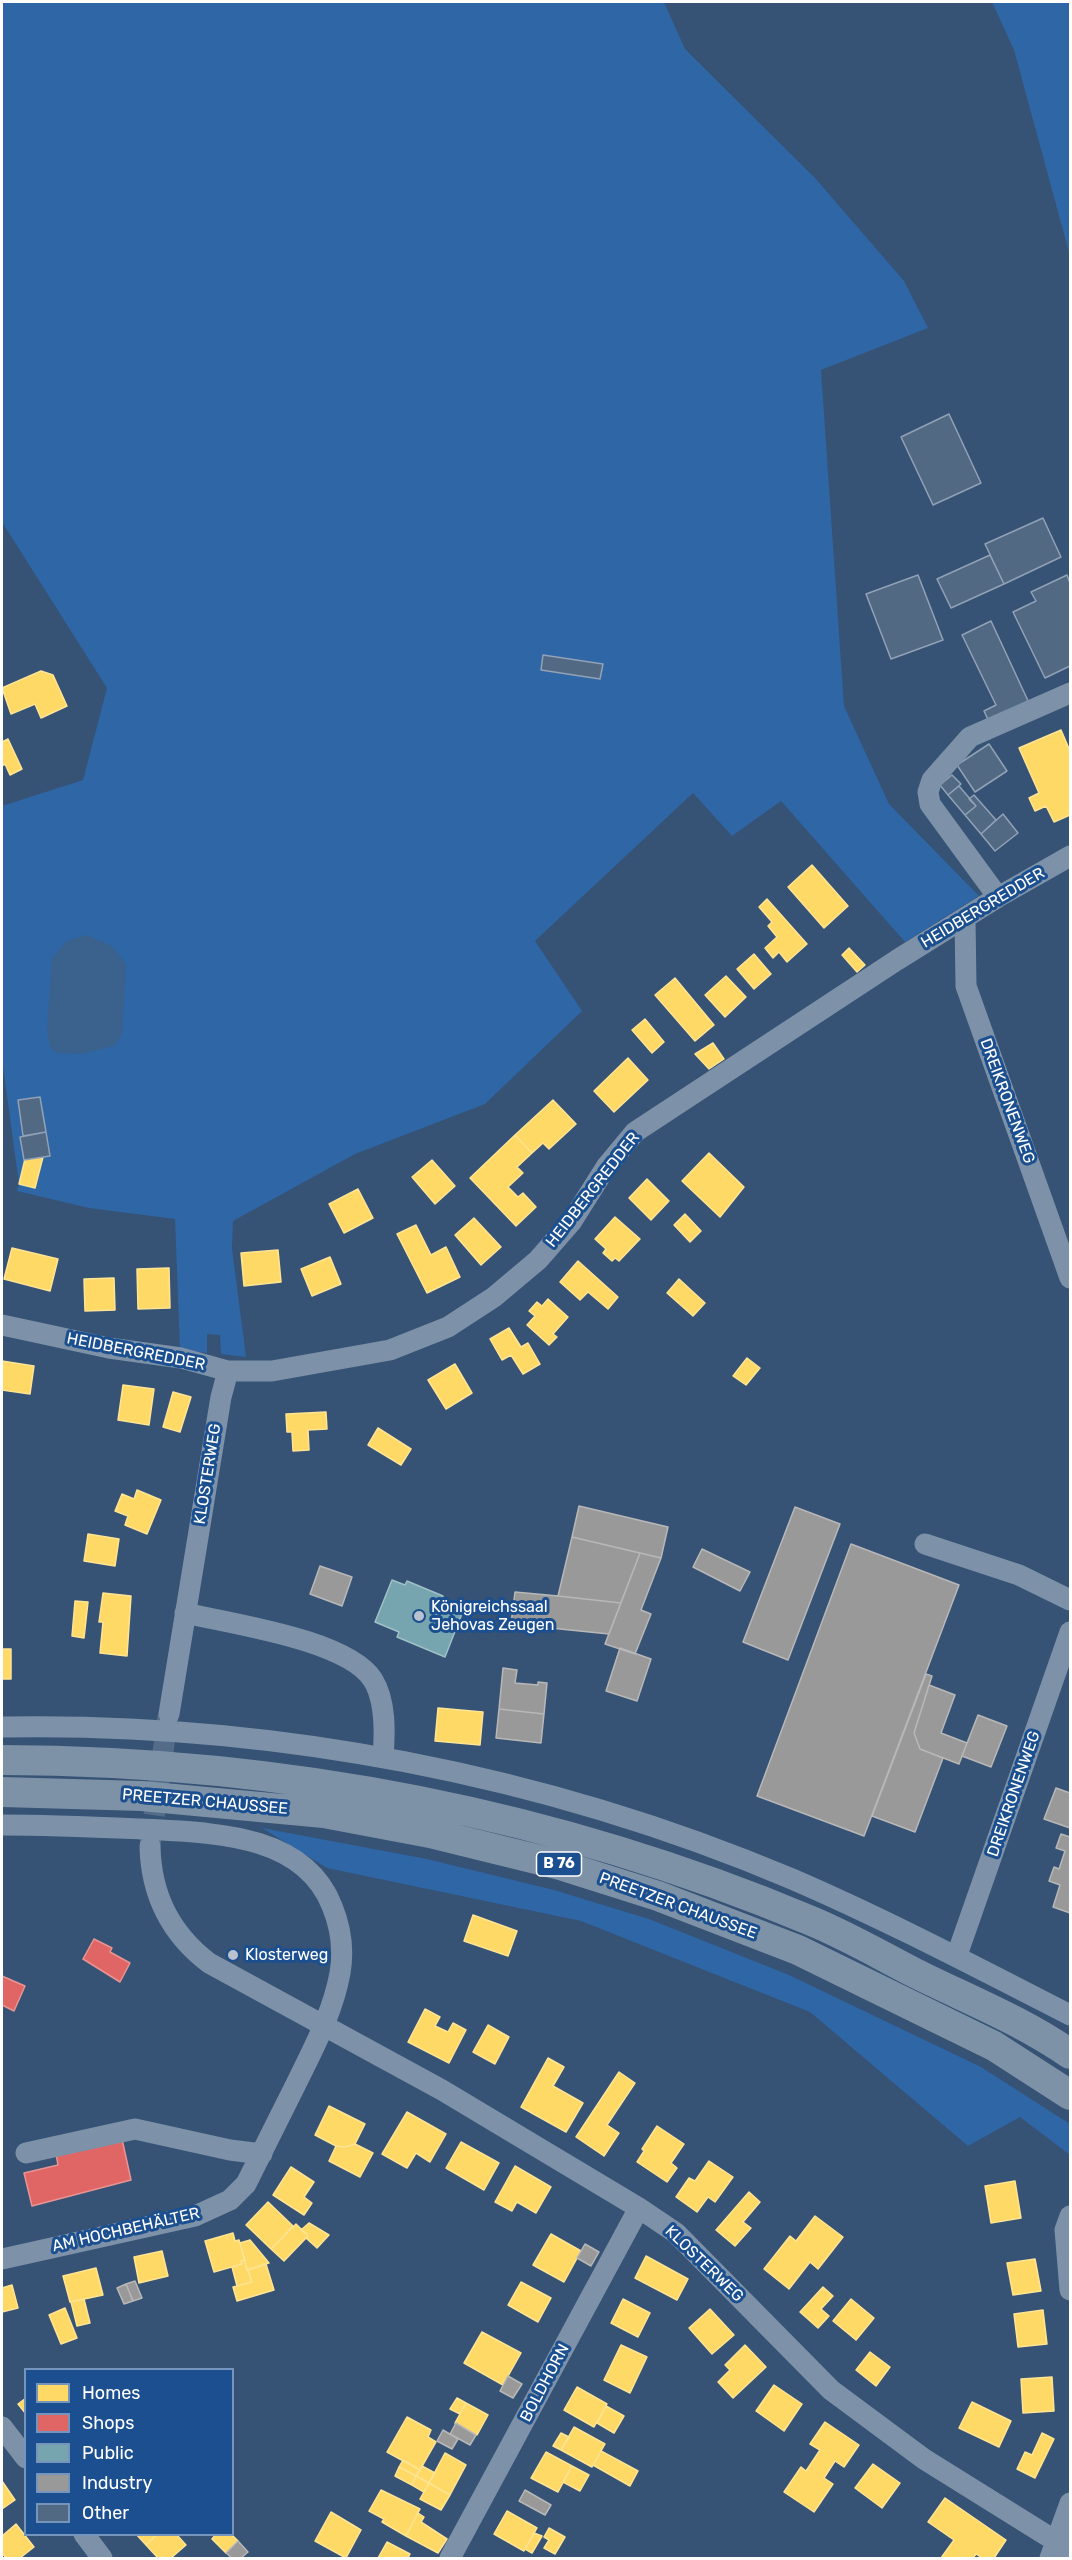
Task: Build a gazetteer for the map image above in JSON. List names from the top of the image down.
{
  "streets": {
    "highway": ["PREETZER CHAUSSEE", "B 76"],
    "street": [
      "HEIDBERGREDDER",
      "DREIKRONENWEG",
      "KLOSTERWEG",
      "AM HOCHBEHÄLTER",
      "BOLDHORN"
    ]
  },
  "crossings": [
    ["HEIDBERGREDDER", "DREIKRONENWEG"],
    ["HEIDBERGREDDER", "KLOSTERWEG"],
    ["KLOSTERWEG", "PREETZER CHAUSSEE"],
    ["KLOSTERWEG", "AM HOCHBEHÄLTER"],
    ["KLOSTERWEG", "BOLDHORN"],
    ["PREETZER CHAUSSEE", "AM HOCHBEHÄLTER"]
  ],
  "places": ["Königreichssaal Jehovas Zeugen", "Klosterweg"],
  "legend": [
    "Homes",
    "Shops",
    "Public",
    "Industry",
    "Other"
  ]
}
